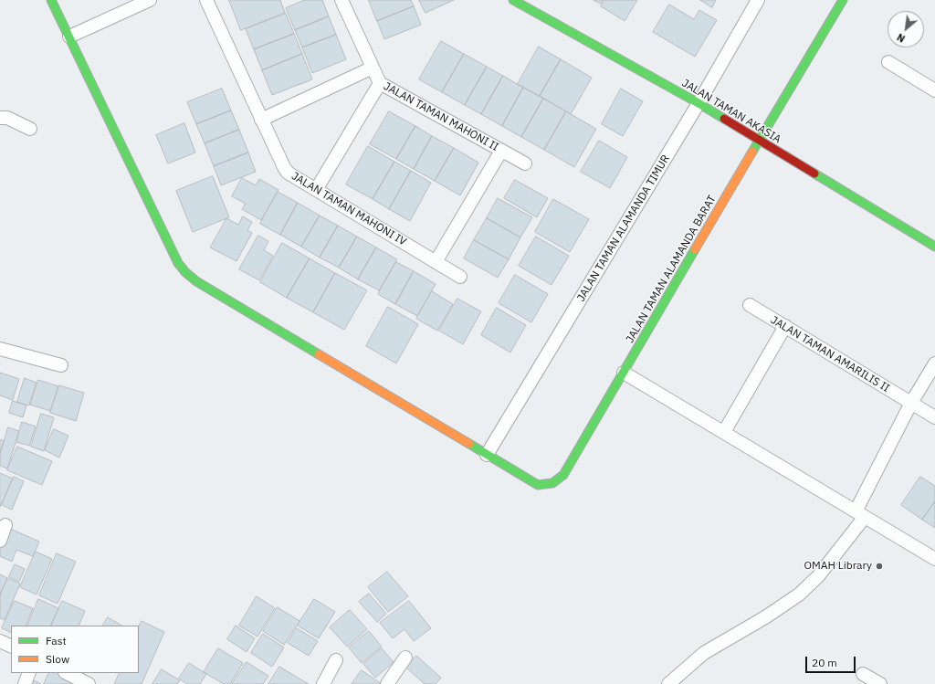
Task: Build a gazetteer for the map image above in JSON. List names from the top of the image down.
{
  "streets": {
    "street": [
      "JALAN TAMAN AKASIA",
      "JALAN TAMAN MAHONI II",
      "JALAN TAMAN MAHONI IV",
      "JALAN TAMAN ALAMANDA TIMUR",
      "JALAN TAMAN ALAMANDA BARAT",
      "JALAN TAMAN AMARILIS II"
    ]
  },
  "crossings": [
    ["JALAN TAMAN AKASIA", "JALAN TAMAN ALAMANDA TIMUR"],
    ["JALAN TAMAN AKASIA", "JALAN TAMAN ALAMANDA BARAT"],
    ["JALAN TAMAN ALAMANDA TIMUR", "JALAN TAMAN ALAMANDA BARAT"]
  ],
  "places": ["OMAH Library"],
  "legend": ["Fast", "Slow"],
  "scale_bar": "20 m",
  "north": "bottom left"
}
